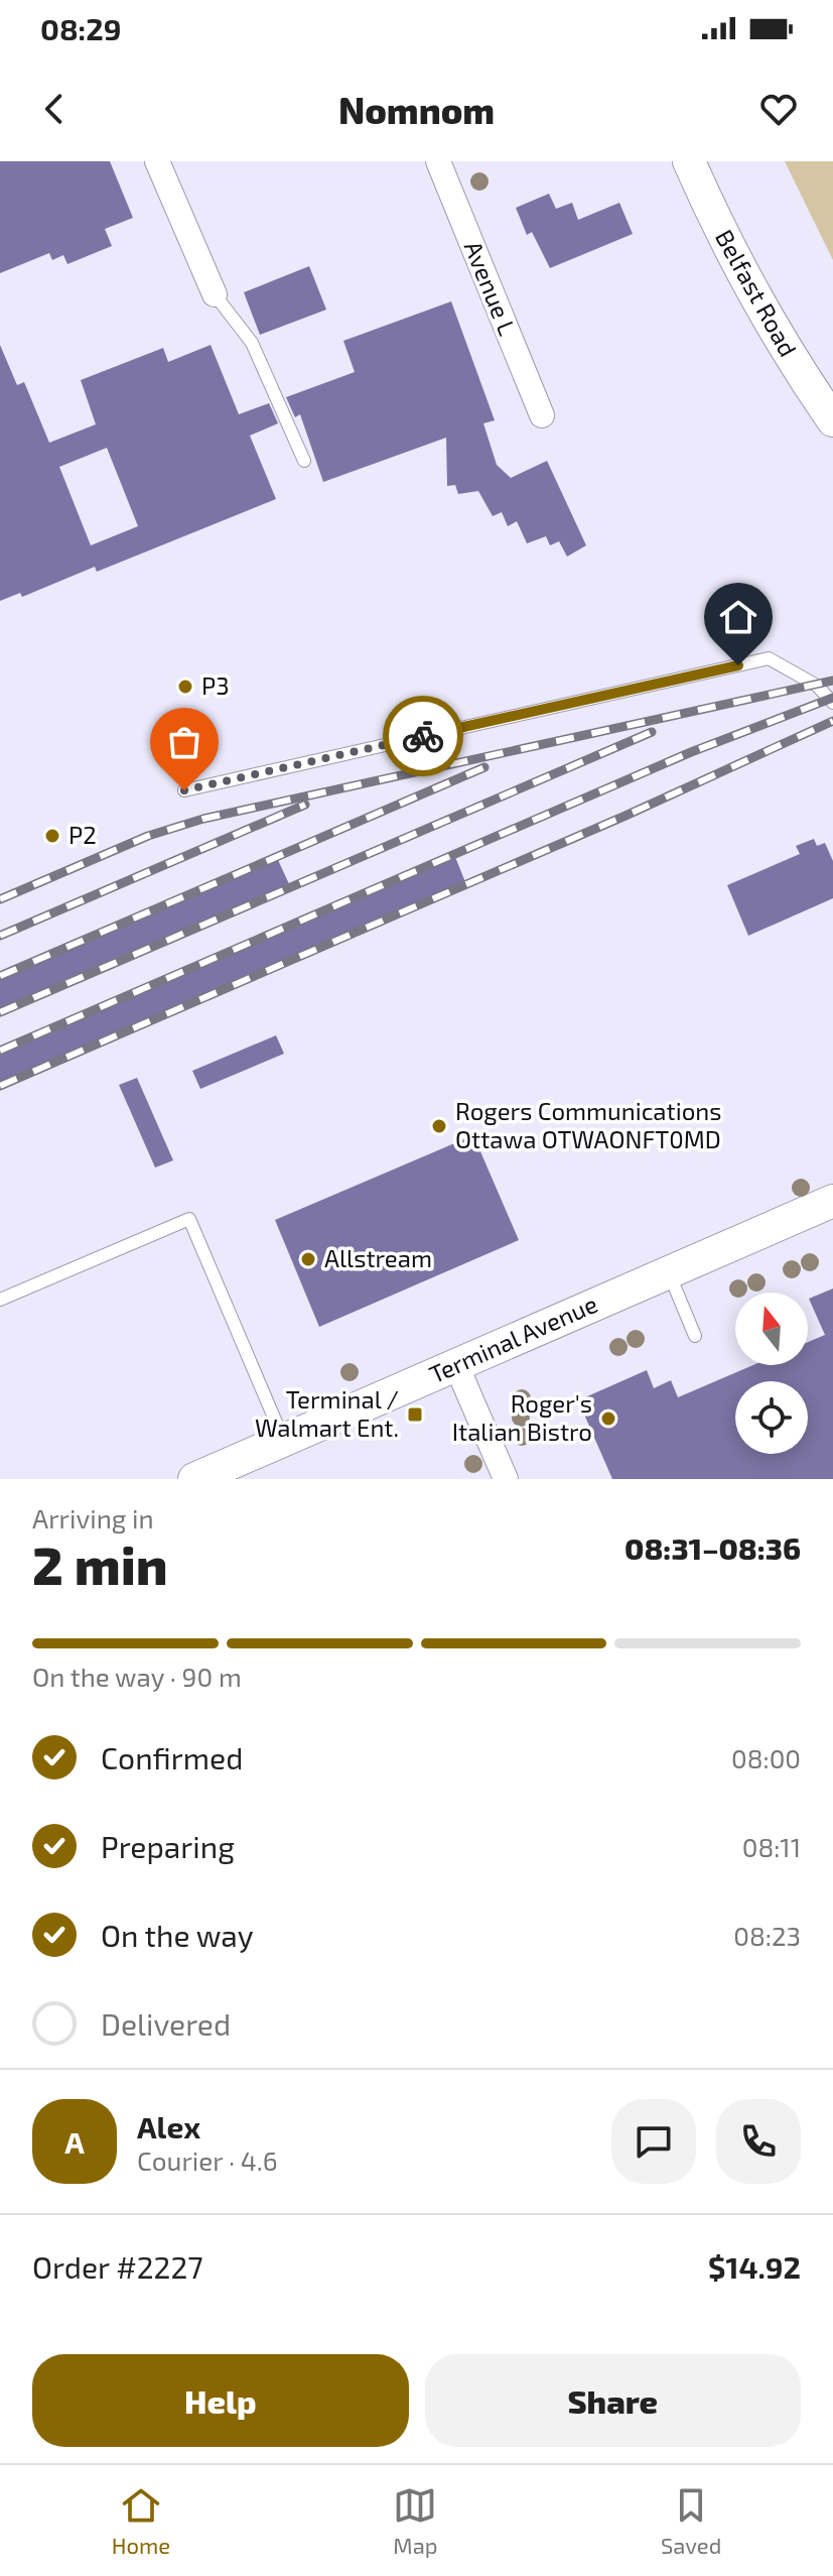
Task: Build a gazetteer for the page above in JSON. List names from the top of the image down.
{
  "streets": {
    "street": ["Avenue L", "Belfast Road", "Terminal Avenue"]
  },
  "places": {
    "other": [
      "P3",
      "P2",
      "Rogers Communications Ottawa OTWAONFT0MD",
      "Allstream",
      "Roger's Italian Bistro"
    ],
    "transit": ["Terminal / Walmart Ent."]
  },
  "north": "top",
  "page": {
    "status": "08:29",
    "header": "Nomnom",
    "heading": ["2 min", "Arriving in", "08:31–08:36"],
    "panel": [
      "Alex",
      "Courier · 4.6",
      "Order #2227",
      "$14.92"
    ],
    "bar": "On the way · 90 m",
    "list": [
      ["Confirmed", "08:00"],
      ["Preparing", "08:11"],
      ["On the way", "08:23"],
      "Delivered"
    ],
    "round": "A",
    "buttons": ["Help", "Share"],
    "tabs": ["Home", "Map", "Saved"]
  }
}
